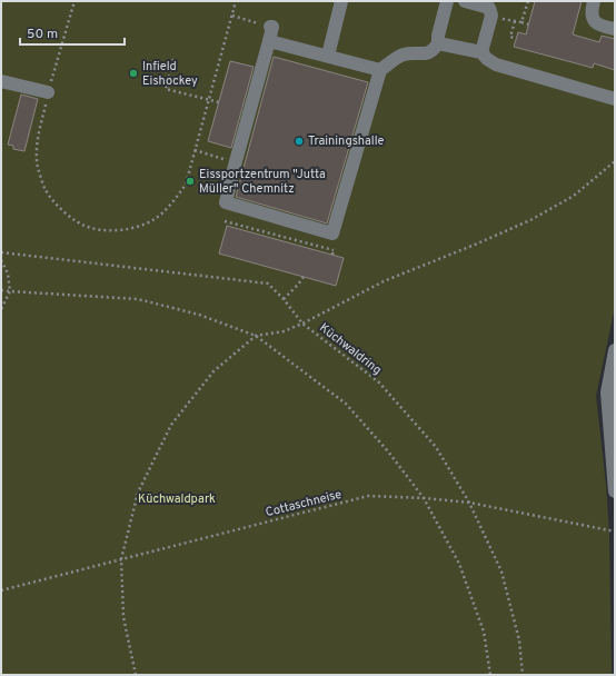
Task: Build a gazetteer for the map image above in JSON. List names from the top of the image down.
{
  "streets": {
    "path": ["Küchwaldring", "Cottaschneise"]
  },
  "crossings": [
    ["Küchwaldring", "Cottaschneise"]
  ],
  "parks": ["Küchwaldpark"],
  "places": ["Infield Eishockey", "Trainingshalle", "Eissportzentrum \"Jutta Müller\" Chemnitz"],
  "scale_bar": "50 m"
}
